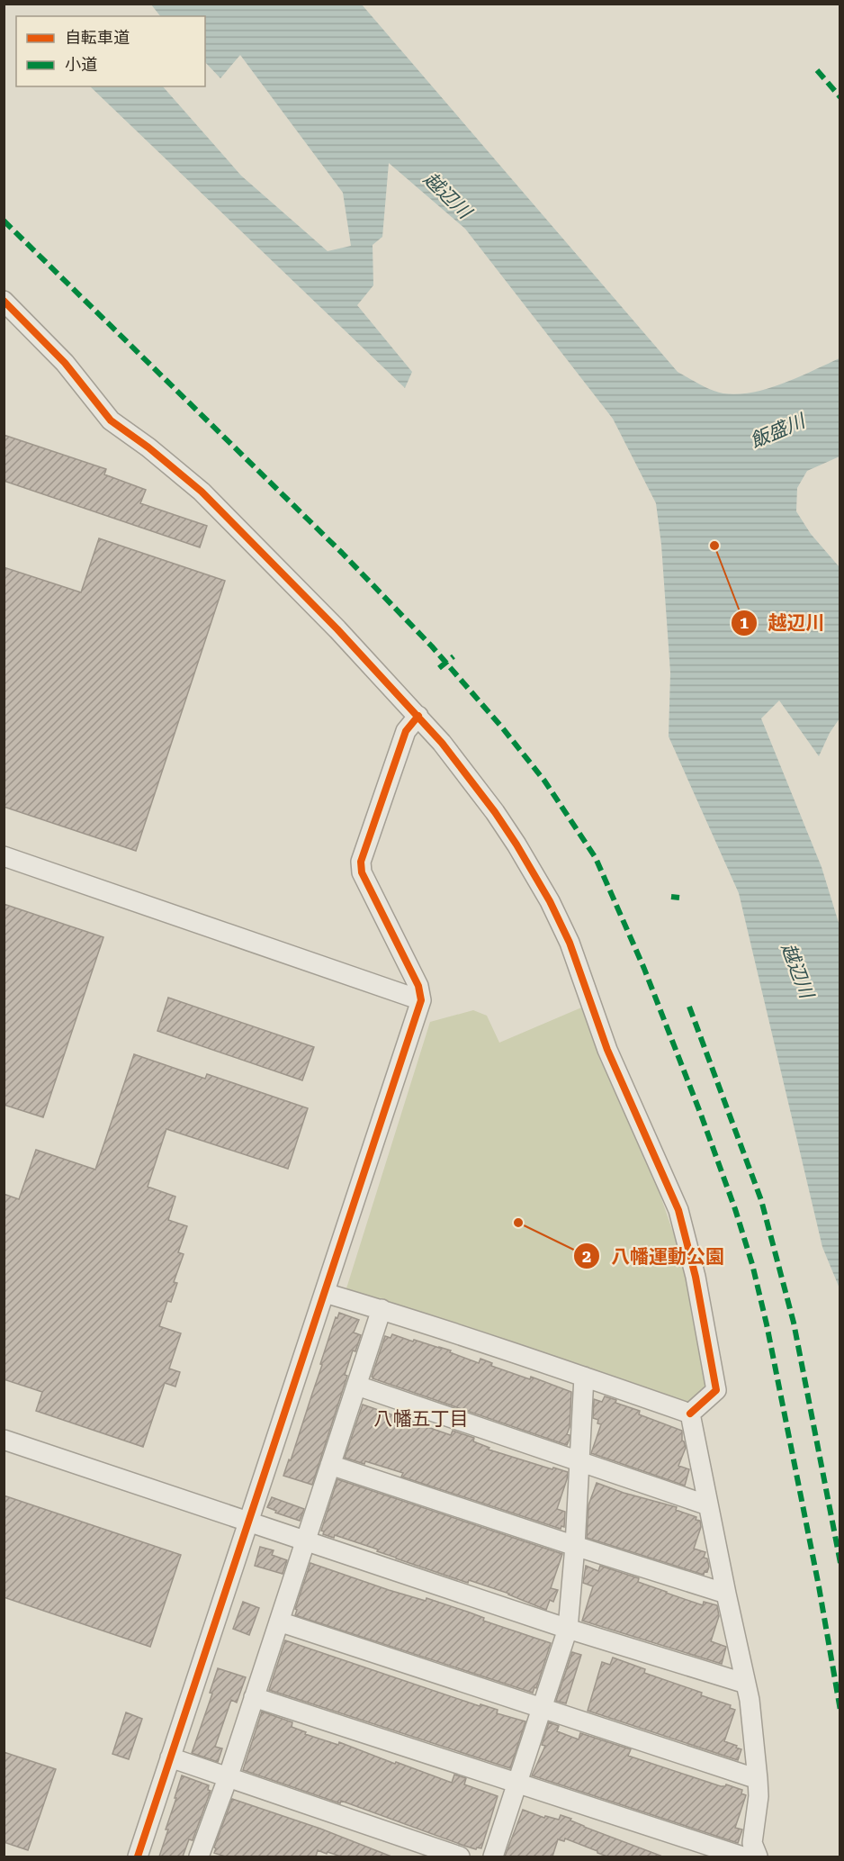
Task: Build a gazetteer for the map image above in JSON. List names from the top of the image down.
{
  "districts": ["八幡五丁目"],
  "water": ["越辺川", "飯盛川"],
  "places": ["越辺川", "八幡運動公園"],
  "legend": ["自転車道", "小道"]
}
